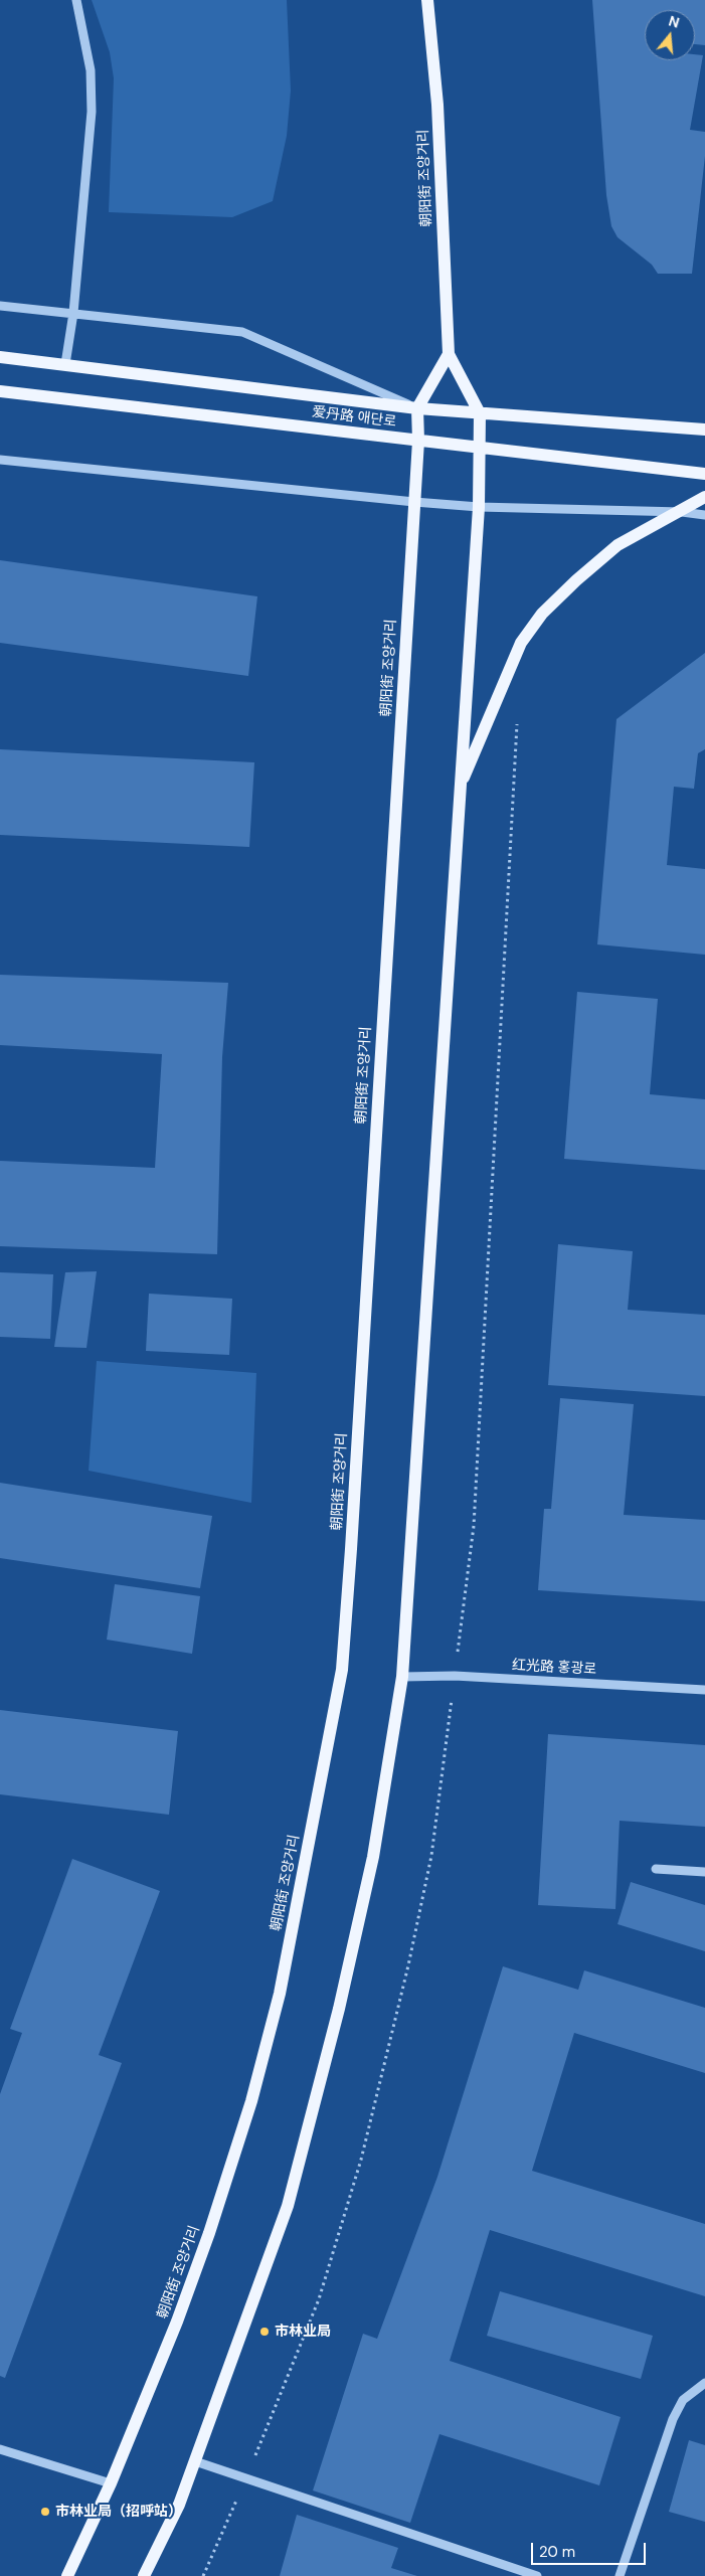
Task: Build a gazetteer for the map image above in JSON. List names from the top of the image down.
{
  "streets": {
    "main road": ["朝阳街 조양거리", "爱丹路 애단로"],
    "street": ["红光路 홍광로"]
  },
  "crossings": [
    ["朝阳街 조양거리", "爱丹路 애단로"],
    ["朝阳街 조양거리", "红光路 홍광로"]
  ],
  "places": ["市林业局", "市林业局（招呼站）"],
  "scale_bar": "20 m",
  "north": "top"
}
